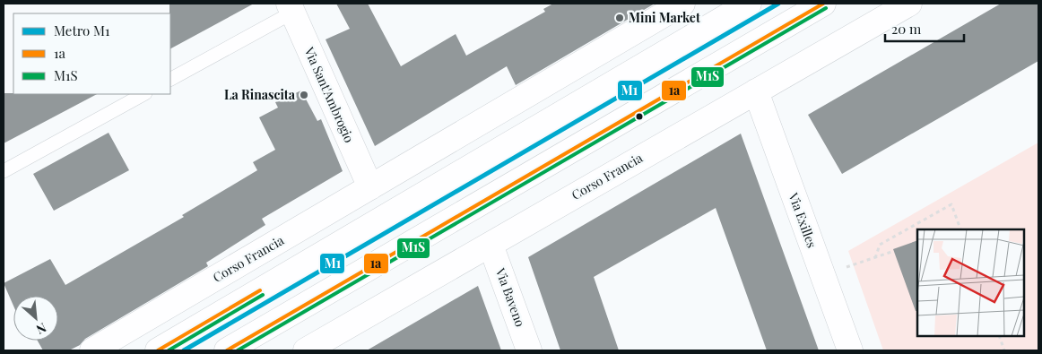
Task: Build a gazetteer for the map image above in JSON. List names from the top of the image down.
{
  "streets": {
    "street": [
      "Via Sant'Ambrogio",
      "Corso Francia",
      "Via Exilles",
      "Via Baveno"
    ]
  },
  "crossings": [
    ["Via Sant'Ambrogio", "Corso Francia"],
    ["Corso Francia", "Via Exilles"],
    ["Corso Francia", "Via Baveno"]
  ],
  "places": ["Mini Market", "La Rinascita"],
  "lines": ["metro line M1", "transit line 1a", "transit line M1S"],
  "legend": ["Metro M1", "1a", "M1S"],
  "scale_bar": "20 m",
  "north": "bottom right"
}
